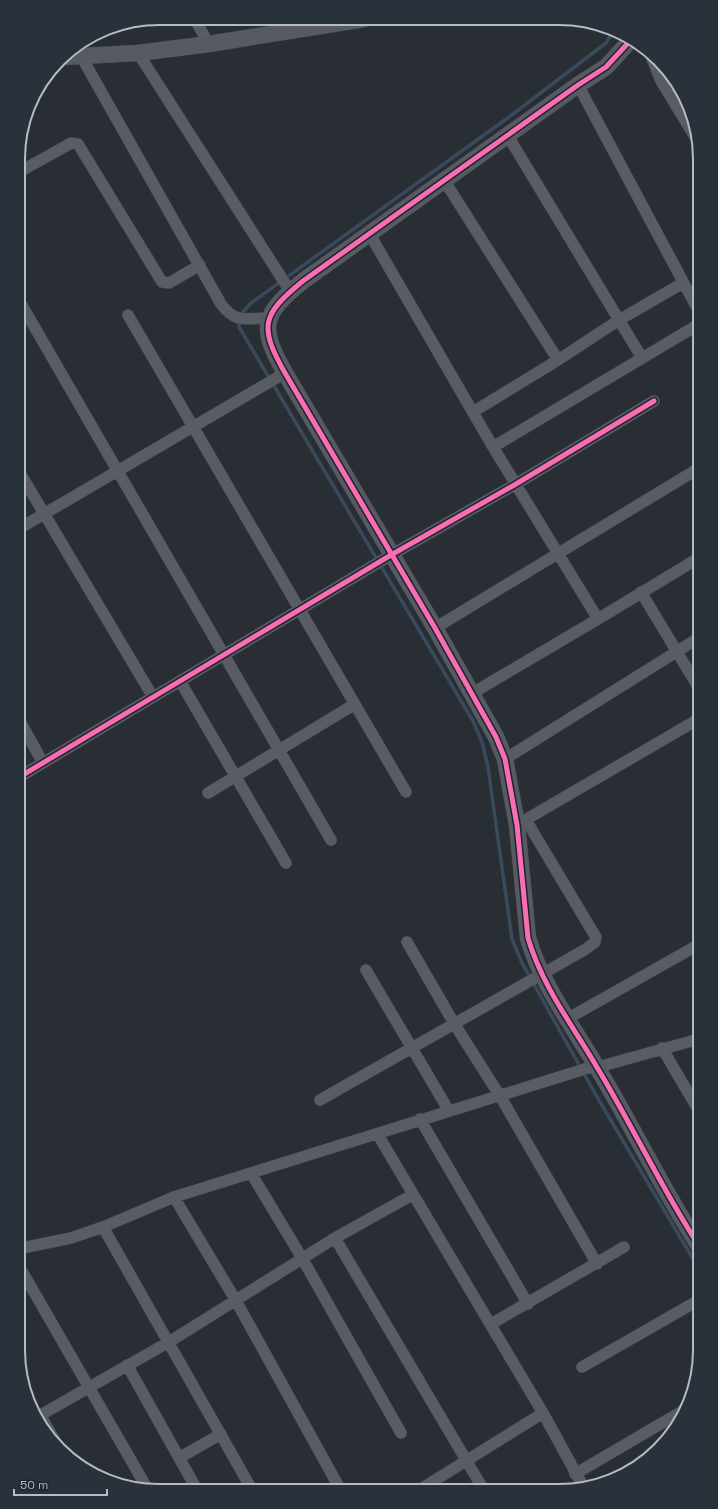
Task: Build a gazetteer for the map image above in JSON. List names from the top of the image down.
{
  "scale_bar": "50 m"
}
